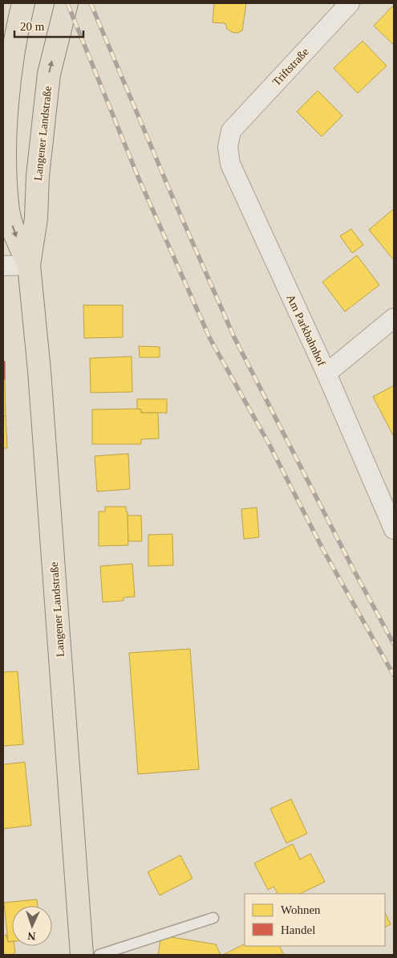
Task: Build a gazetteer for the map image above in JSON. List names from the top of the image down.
{
  "streets": {
    "main road": ["Langener Landstraße"],
    "street": ["Triftstraße", "Am Parkbahnhof"]
  },
  "crossings": [
    ["Triftstraße", "Am Parkbahnhof"]
  ],
  "legend": ["Wohnen", "Handel"],
  "scale_bar": "20 m",
  "north": "bottom"
}
